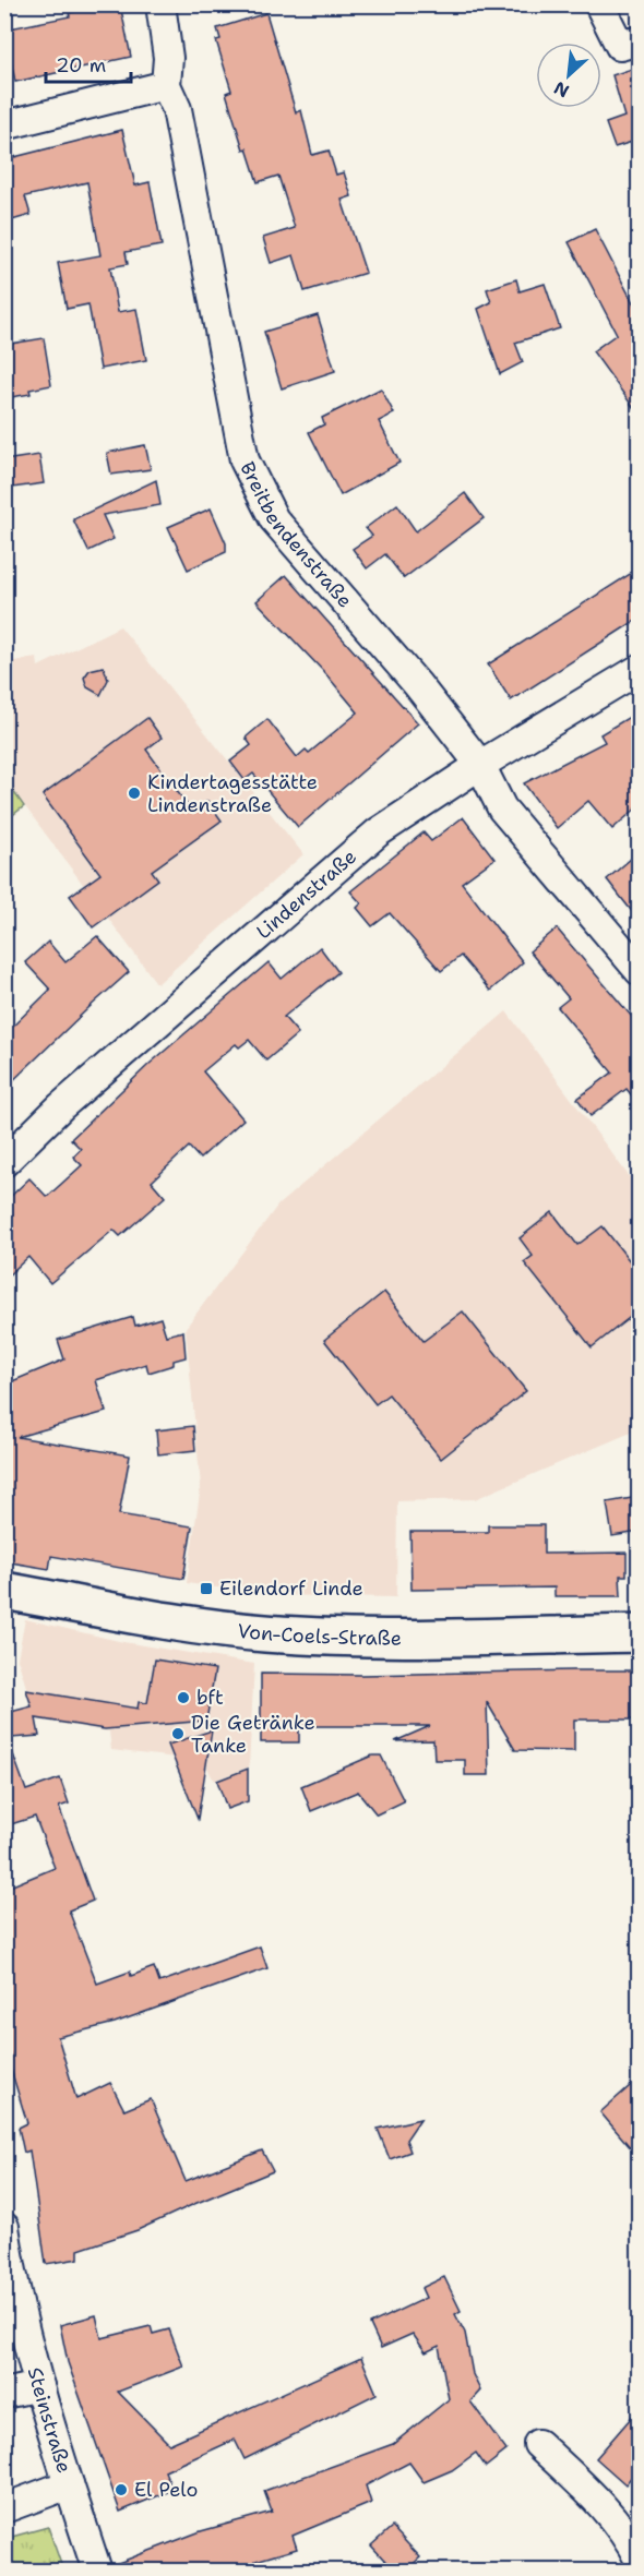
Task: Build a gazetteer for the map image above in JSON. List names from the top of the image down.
{
  "streets": {
    "main road": ["Von-Coels-Straße"],
    "street": ["Breitbendenstraße", "Lindenstraße", "Steinstraße"]
  },
  "crossings": [
    ["Breitbendenstraße", "Lindenstraße"]
  ],
  "places": {
    "other": [
      "Kindertagesstätte Lindenstraße",
      "bft",
      "Die Getränke Tanke",
      "El Pelo"
    ],
    "transit": ["Eilendorf Linde"]
  },
  "scale_bar": "20 m",
  "north": "bottom left"
}
